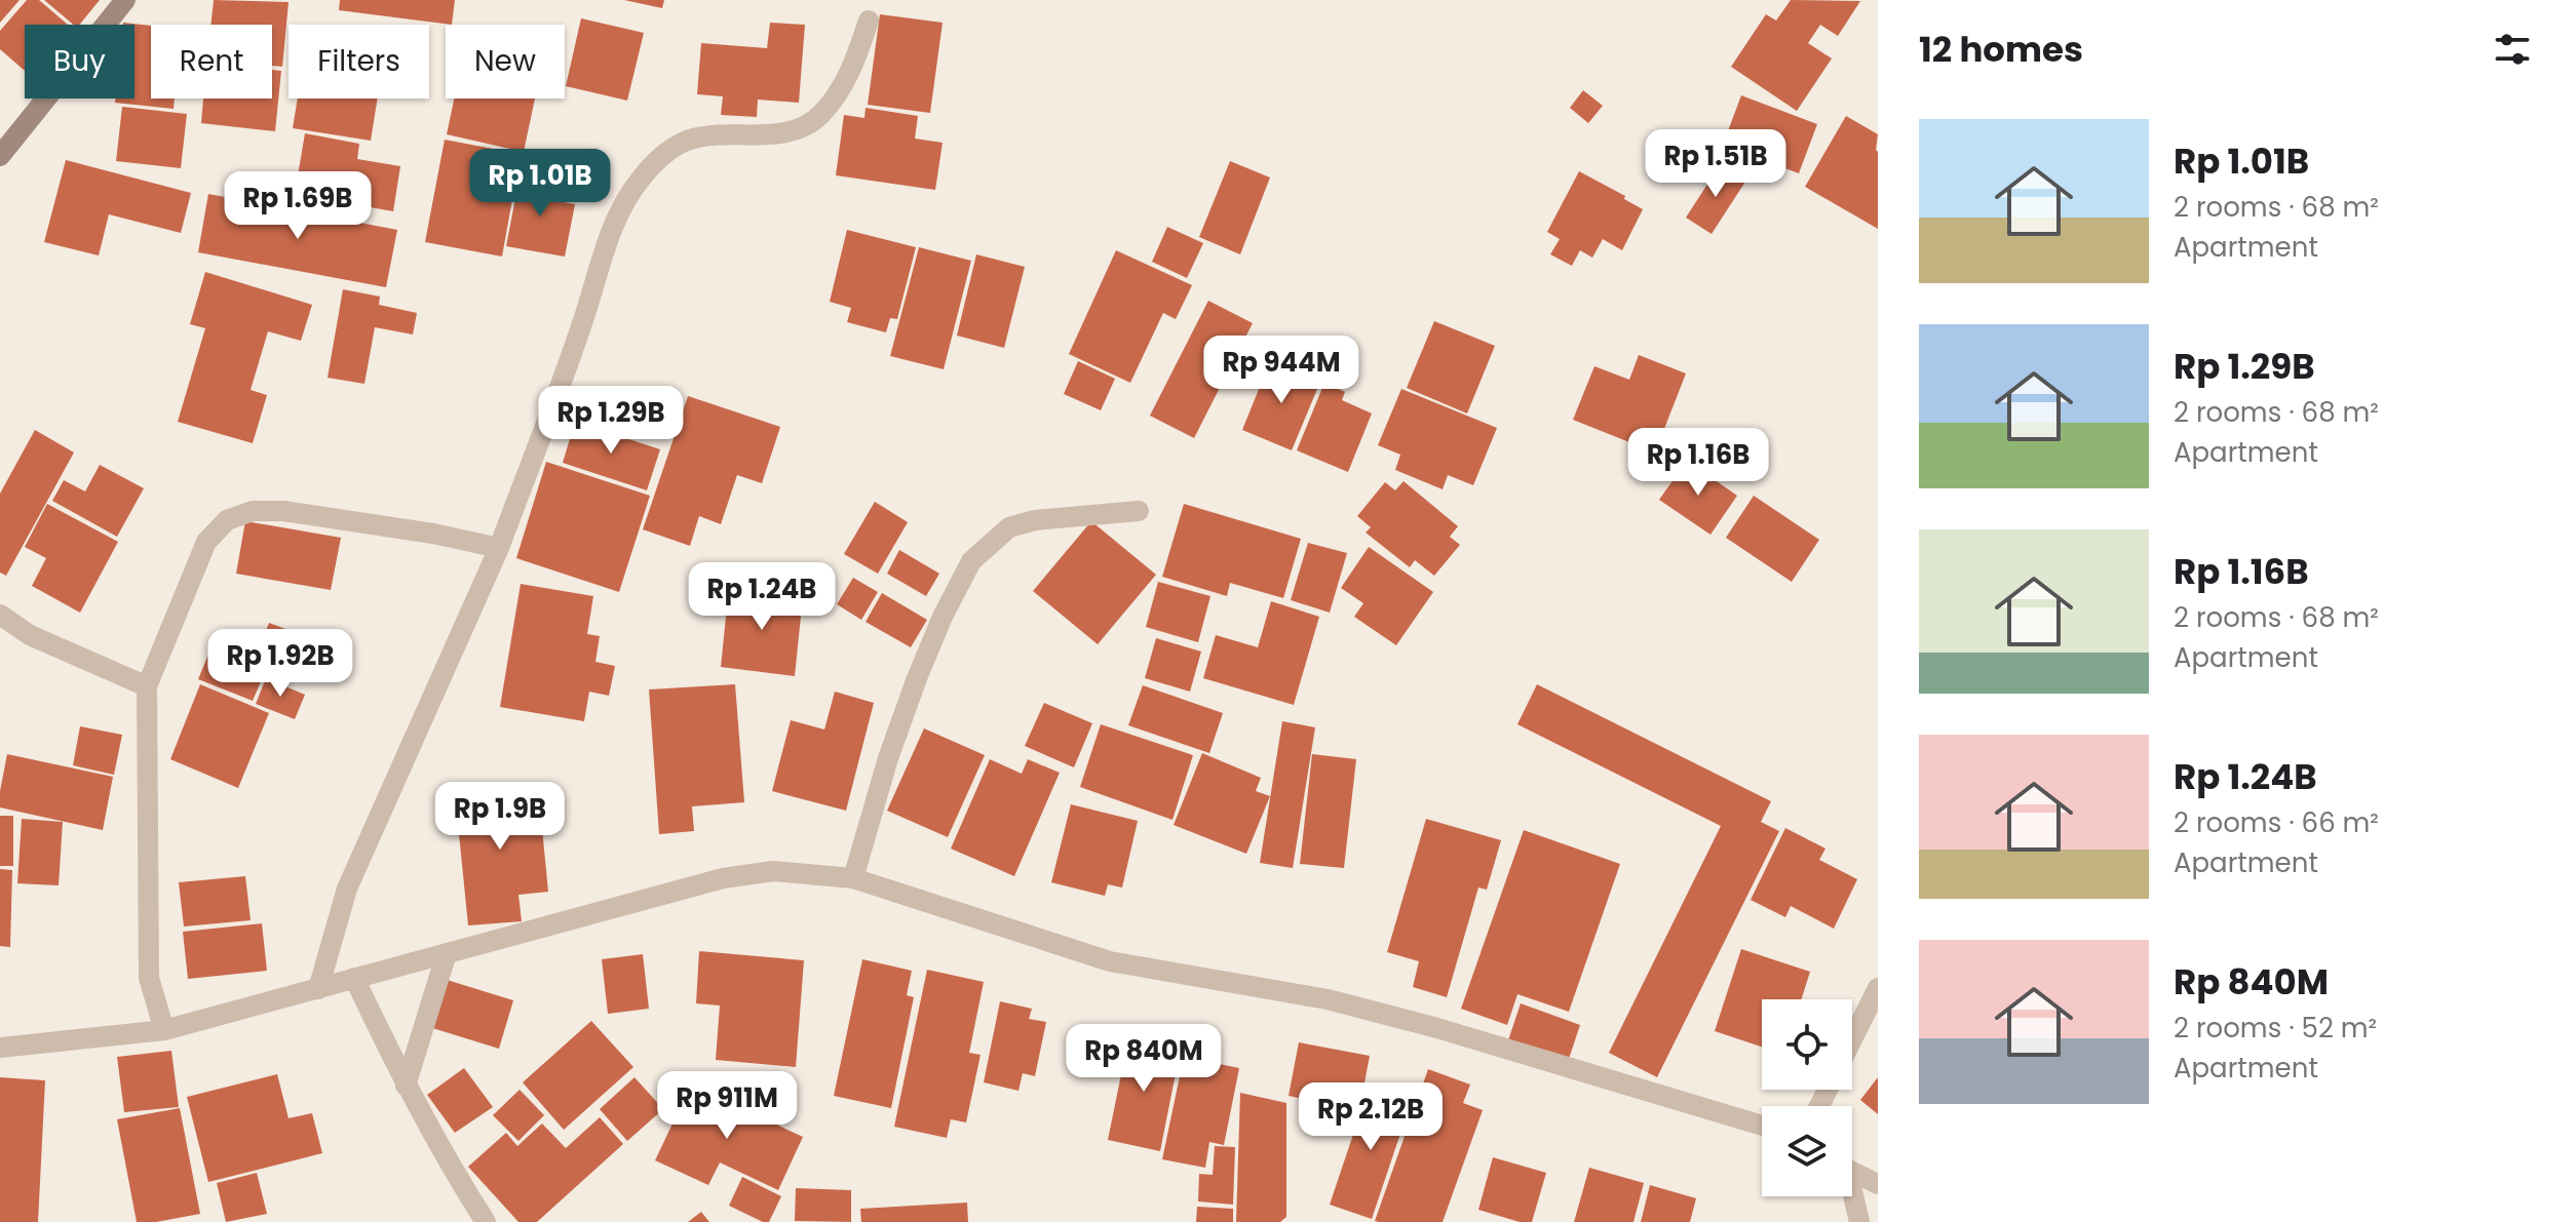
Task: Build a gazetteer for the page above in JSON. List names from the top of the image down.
{
  "page": {
    "heading": "12 homes",
    "chip": [
      "Buy",
      "Rent",
      "Filters",
      "New"
    ],
    "list": [
      {
        "name": "Rp 1.01B",
        "note": "2 rooms · 68 m² · Apartment"
      },
      {
        "name": "Rp 1.29B",
        "note": "2 rooms · 68 m² · Apartment"
      },
      {
        "name": "Rp 1.16B",
        "note": "2 rooms · 68 m² · Apartment"
      },
      {
        "name": "Rp 1.24B",
        "note": "2 rooms · 66 m² · Apartment"
      },
      {
        "name": "Rp 840M",
        "note": "2 rooms · 52 m² · Apartment"
      }
    ],
    "price": [
      "Rp 1.51B",
      "Rp 1.01B",
      "Rp 1.69B",
      "Rp 944M",
      "Rp 1.29B",
      "Rp 1.16B",
      "Rp 1.24B",
      "Rp 1.92B",
      "Rp 1.9B",
      "Rp 840M",
      "Rp 911M",
      "Rp 2.12B"
    ]
  }
}
